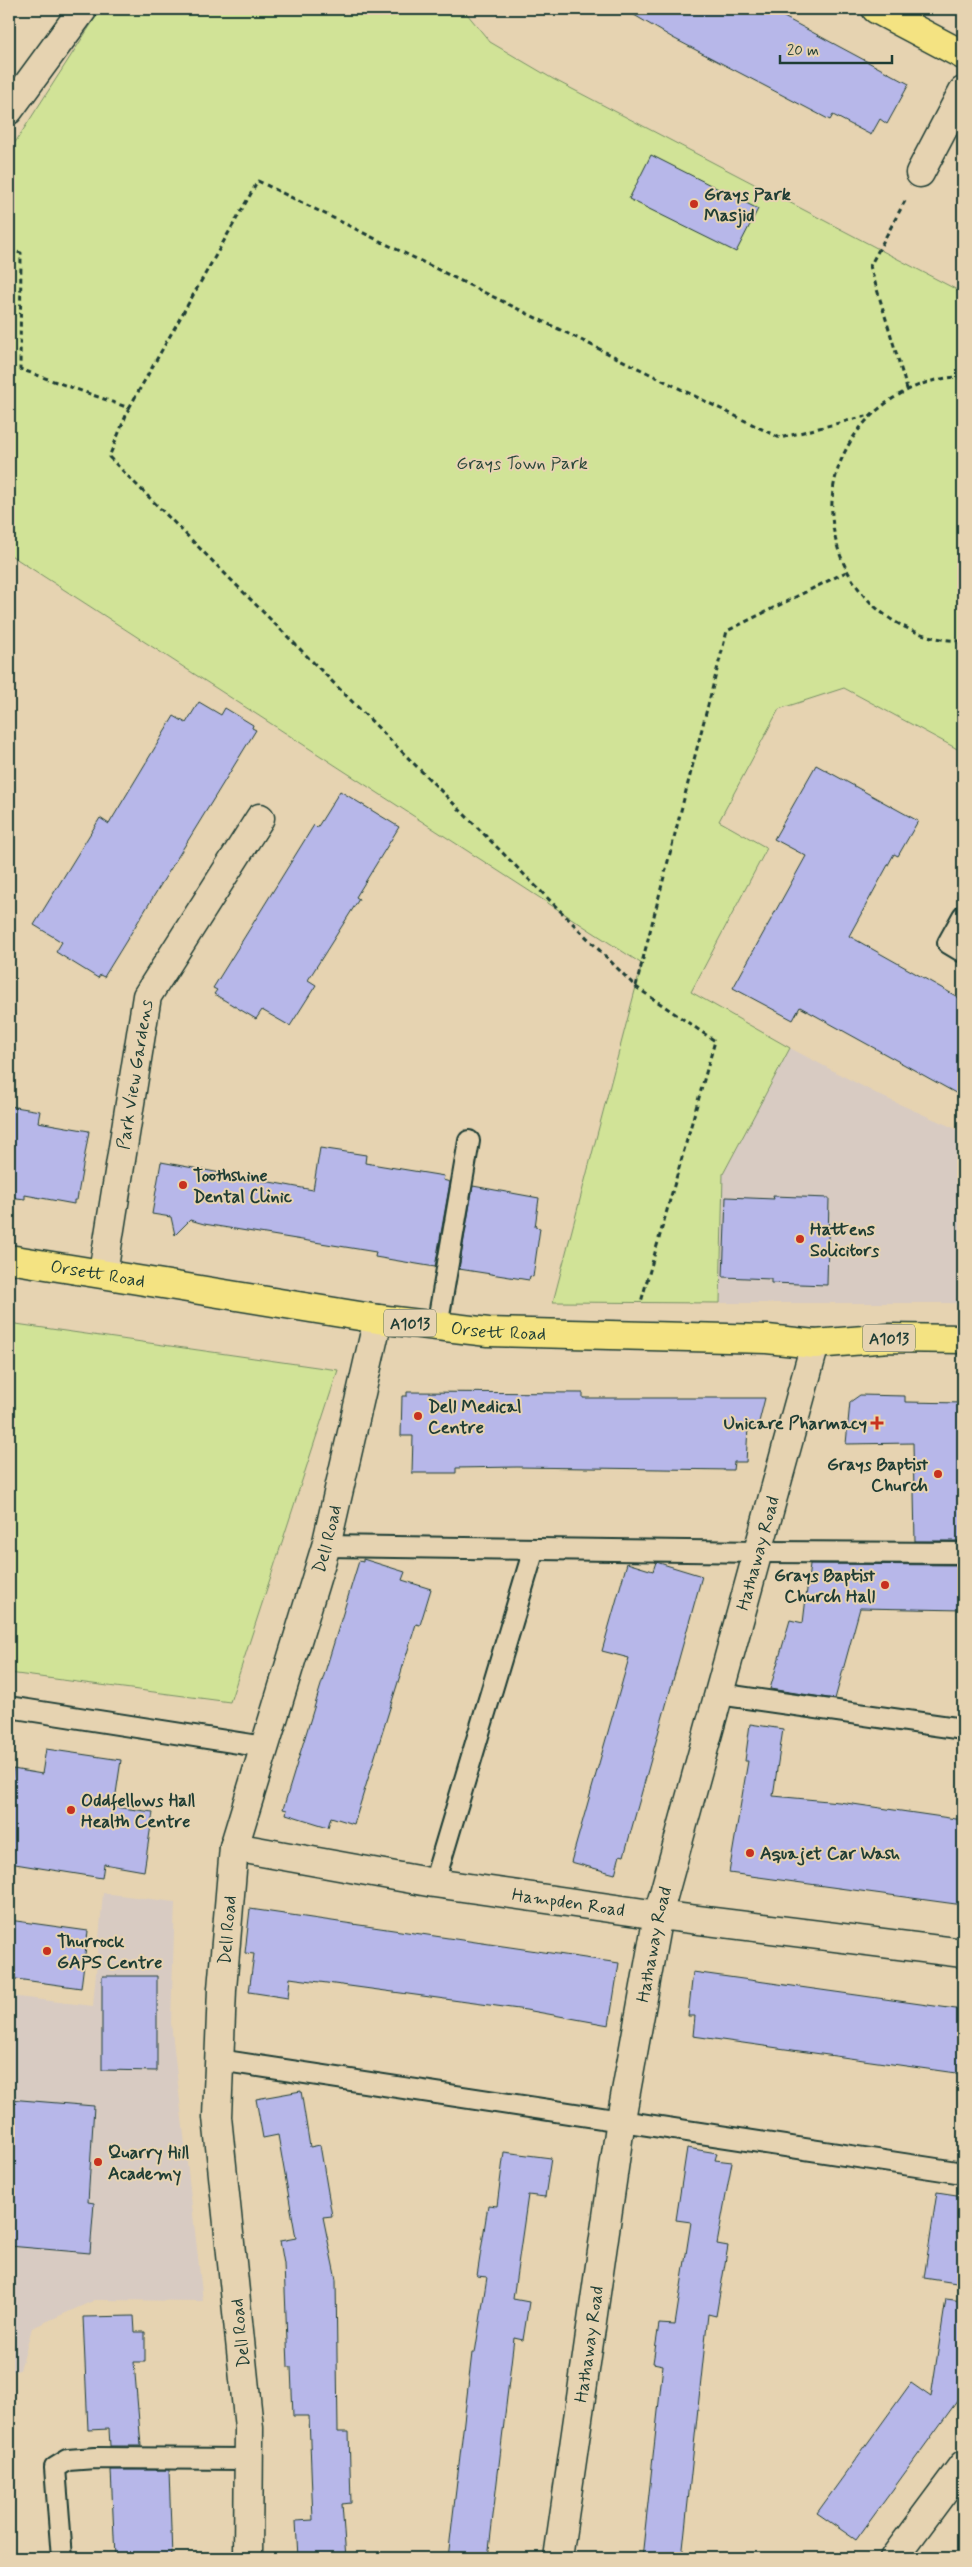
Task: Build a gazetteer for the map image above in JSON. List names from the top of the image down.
{
  "streets": {
    "main road": ["Orsett Road", "A1013"],
    "street": [
      "Park View Gardens",
      "Dell Road",
      "Hathaway Road",
      "Hampden Road"
    ]
  },
  "crossings": [
    ["Park View Gardens", "Orsett Road"],
    ["Orsett Road", "Dell Road"],
    ["Orsett Road", "Hathaway Road"],
    ["Dell Road", "Hampden Road"],
    ["Hathaway Road", "Hampden Road"]
  ],
  "parks": ["Grays Town Park"],
  "places": {
    "other": [
      "Grays Park Masjid",
      "Toothshine Dental Clinic",
      "Hattens Solicitors",
      "Dell Medical Centre",
      "Grays Baptist Church",
      "Grays Baptist Church Hall",
      "Oddfellows Hall Health Centre",
      "Aquajet Car Wash",
      "Thurrock GAPS Centre",
      "Quarry Hill Academy"
    ],
    "health": ["Unicare Pharmacy"]
  },
  "scale_bar": "20 m"
}
